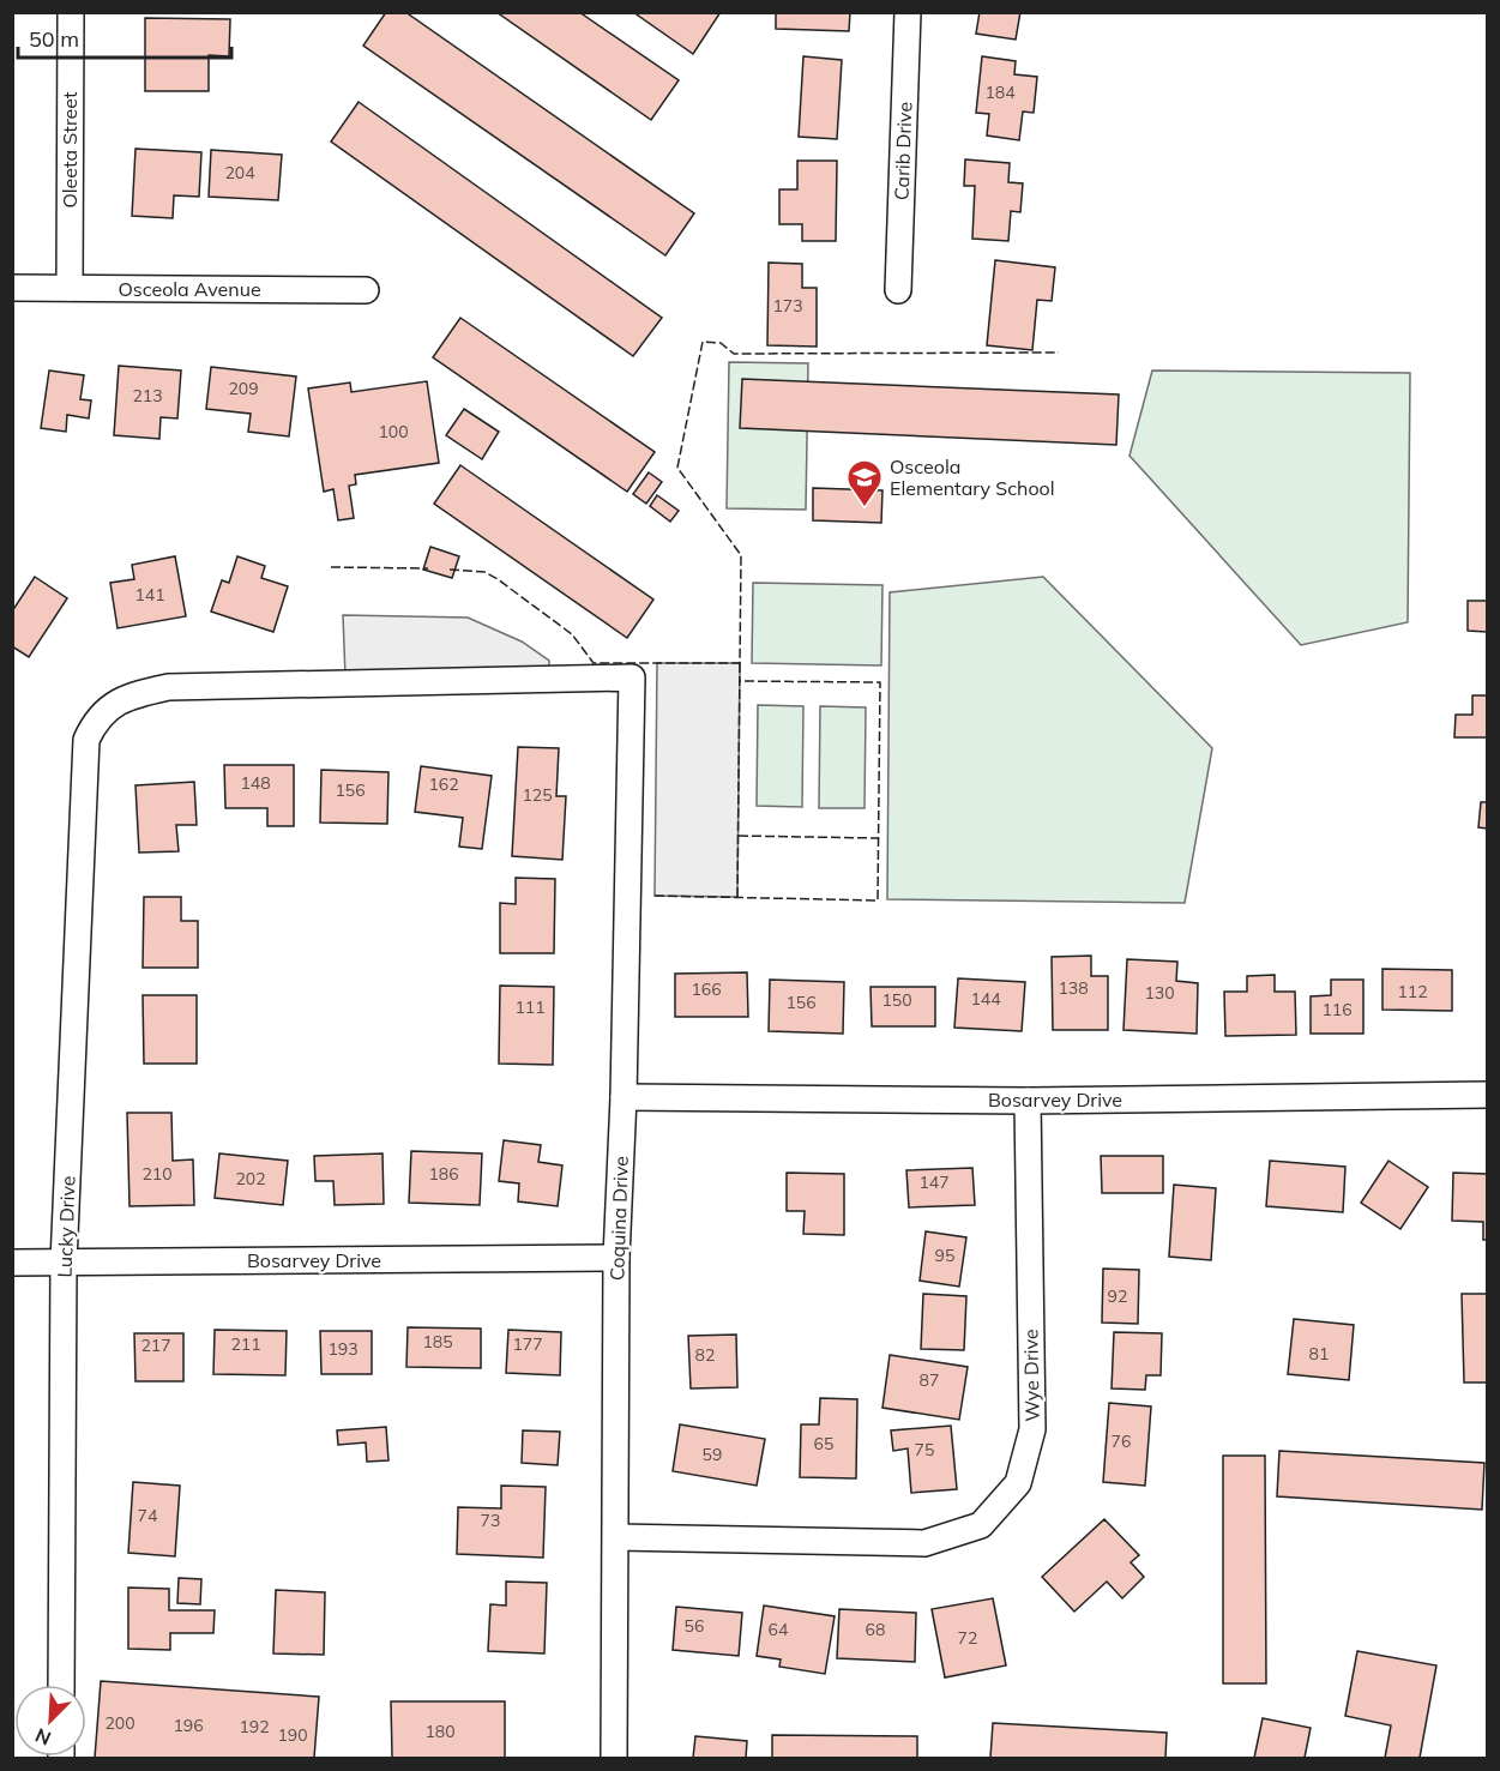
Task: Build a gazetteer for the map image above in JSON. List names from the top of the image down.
{
  "streets": {
    "street": [
      "Oleeta Street",
      "Carib Drive",
      "Osceola Avenue",
      "Bosarvey Drive",
      "Coquina Drive",
      "Lucky Drive",
      "Wye Drive"
    ]
  },
  "crossings": [
    ["Oleeta Street", "Osceola Avenue"],
    ["Bosarvey Drive", "Coquina Drive"],
    ["Bosarvey Drive", "Lucky Drive"],
    ["Bosarvey Drive", "Wye Drive"],
    ["Coquina Drive", "Lucky Drive"],
    ["Coquina Drive", "Wye Drive"]
  ],
  "places": {
    "school or university": ["Osceola Elementary School"]
  },
  "house_numbers": [
    "184",
    "204",
    "173",
    "209",
    "213",
    "100",
    "141",
    "148",
    "162",
    "156",
    "125",
    "138",
    "166",
    "112",
    "130",
    "144",
    "150",
    "156",
    "111",
    "116",
    "210",
    "186",
    "202",
    "147",
    "95",
    "92",
    "185",
    "211",
    "177",
    "217",
    "193",
    "81",
    "82",
    "87",
    "76",
    "65",
    "75",
    "59",
    "74",
    "73",
    "56",
    "64",
    "68",
    "72",
    "200",
    "196",
    "192",
    "180",
    "190"
  ],
  "scale_bar": "50 m",
  "north": "bottom left"
}
